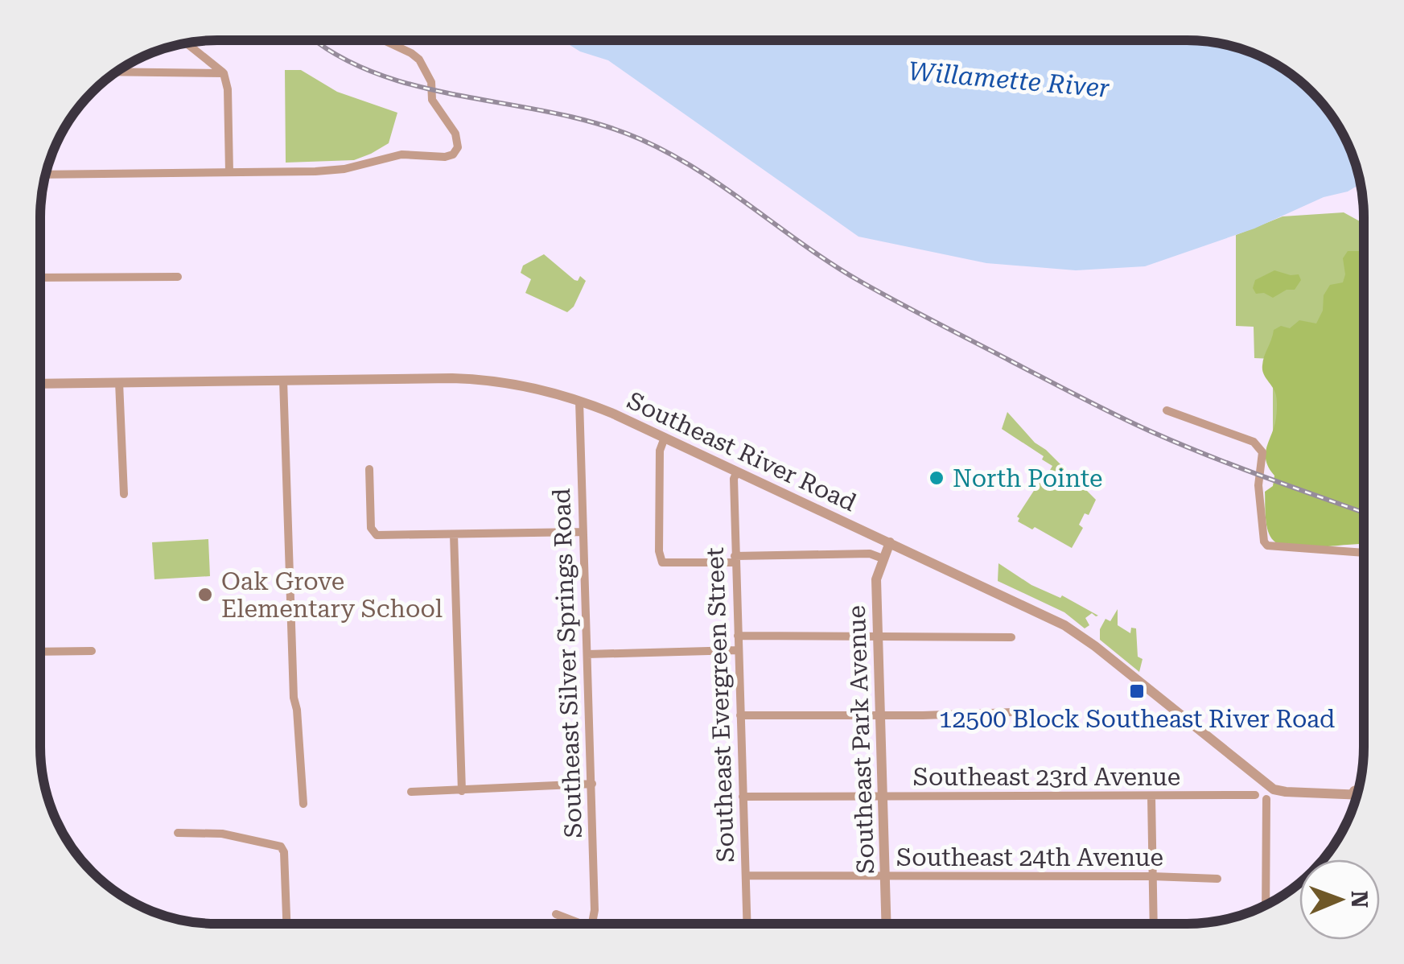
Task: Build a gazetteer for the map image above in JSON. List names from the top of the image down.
{
  "streets": {
    "street": [
      "Southeast River Road",
      "Southeast Silver Springs Road",
      "Southeast Evergreen Street",
      "Southeast Park Avenue",
      "Southeast 23rd Avenue",
      "Southeast 24th Avenue"
    ]
  },
  "crossings": [
    ["Southeast River Road", "Southeast Silver Springs Road"],
    ["Southeast River Road", "Southeast Evergreen Street"],
    ["Southeast River Road", "Southeast Park Avenue"],
    ["Southeast Evergreen Street", "Southeast 23rd Avenue"],
    ["Southeast Evergreen Street", "Southeast 24th Avenue"],
    ["Southeast Park Avenue", "Southeast 23rd Avenue"],
    ["Southeast Park Avenue", "Southeast 24th Avenue"]
  ],
  "water": ["Willamette River"],
  "places": {
    "other": ["North Pointe", "Oak Grove Elementary School"],
    "transit": ["12500 Block Southeast River Road"]
  },
  "north": "right"
}
